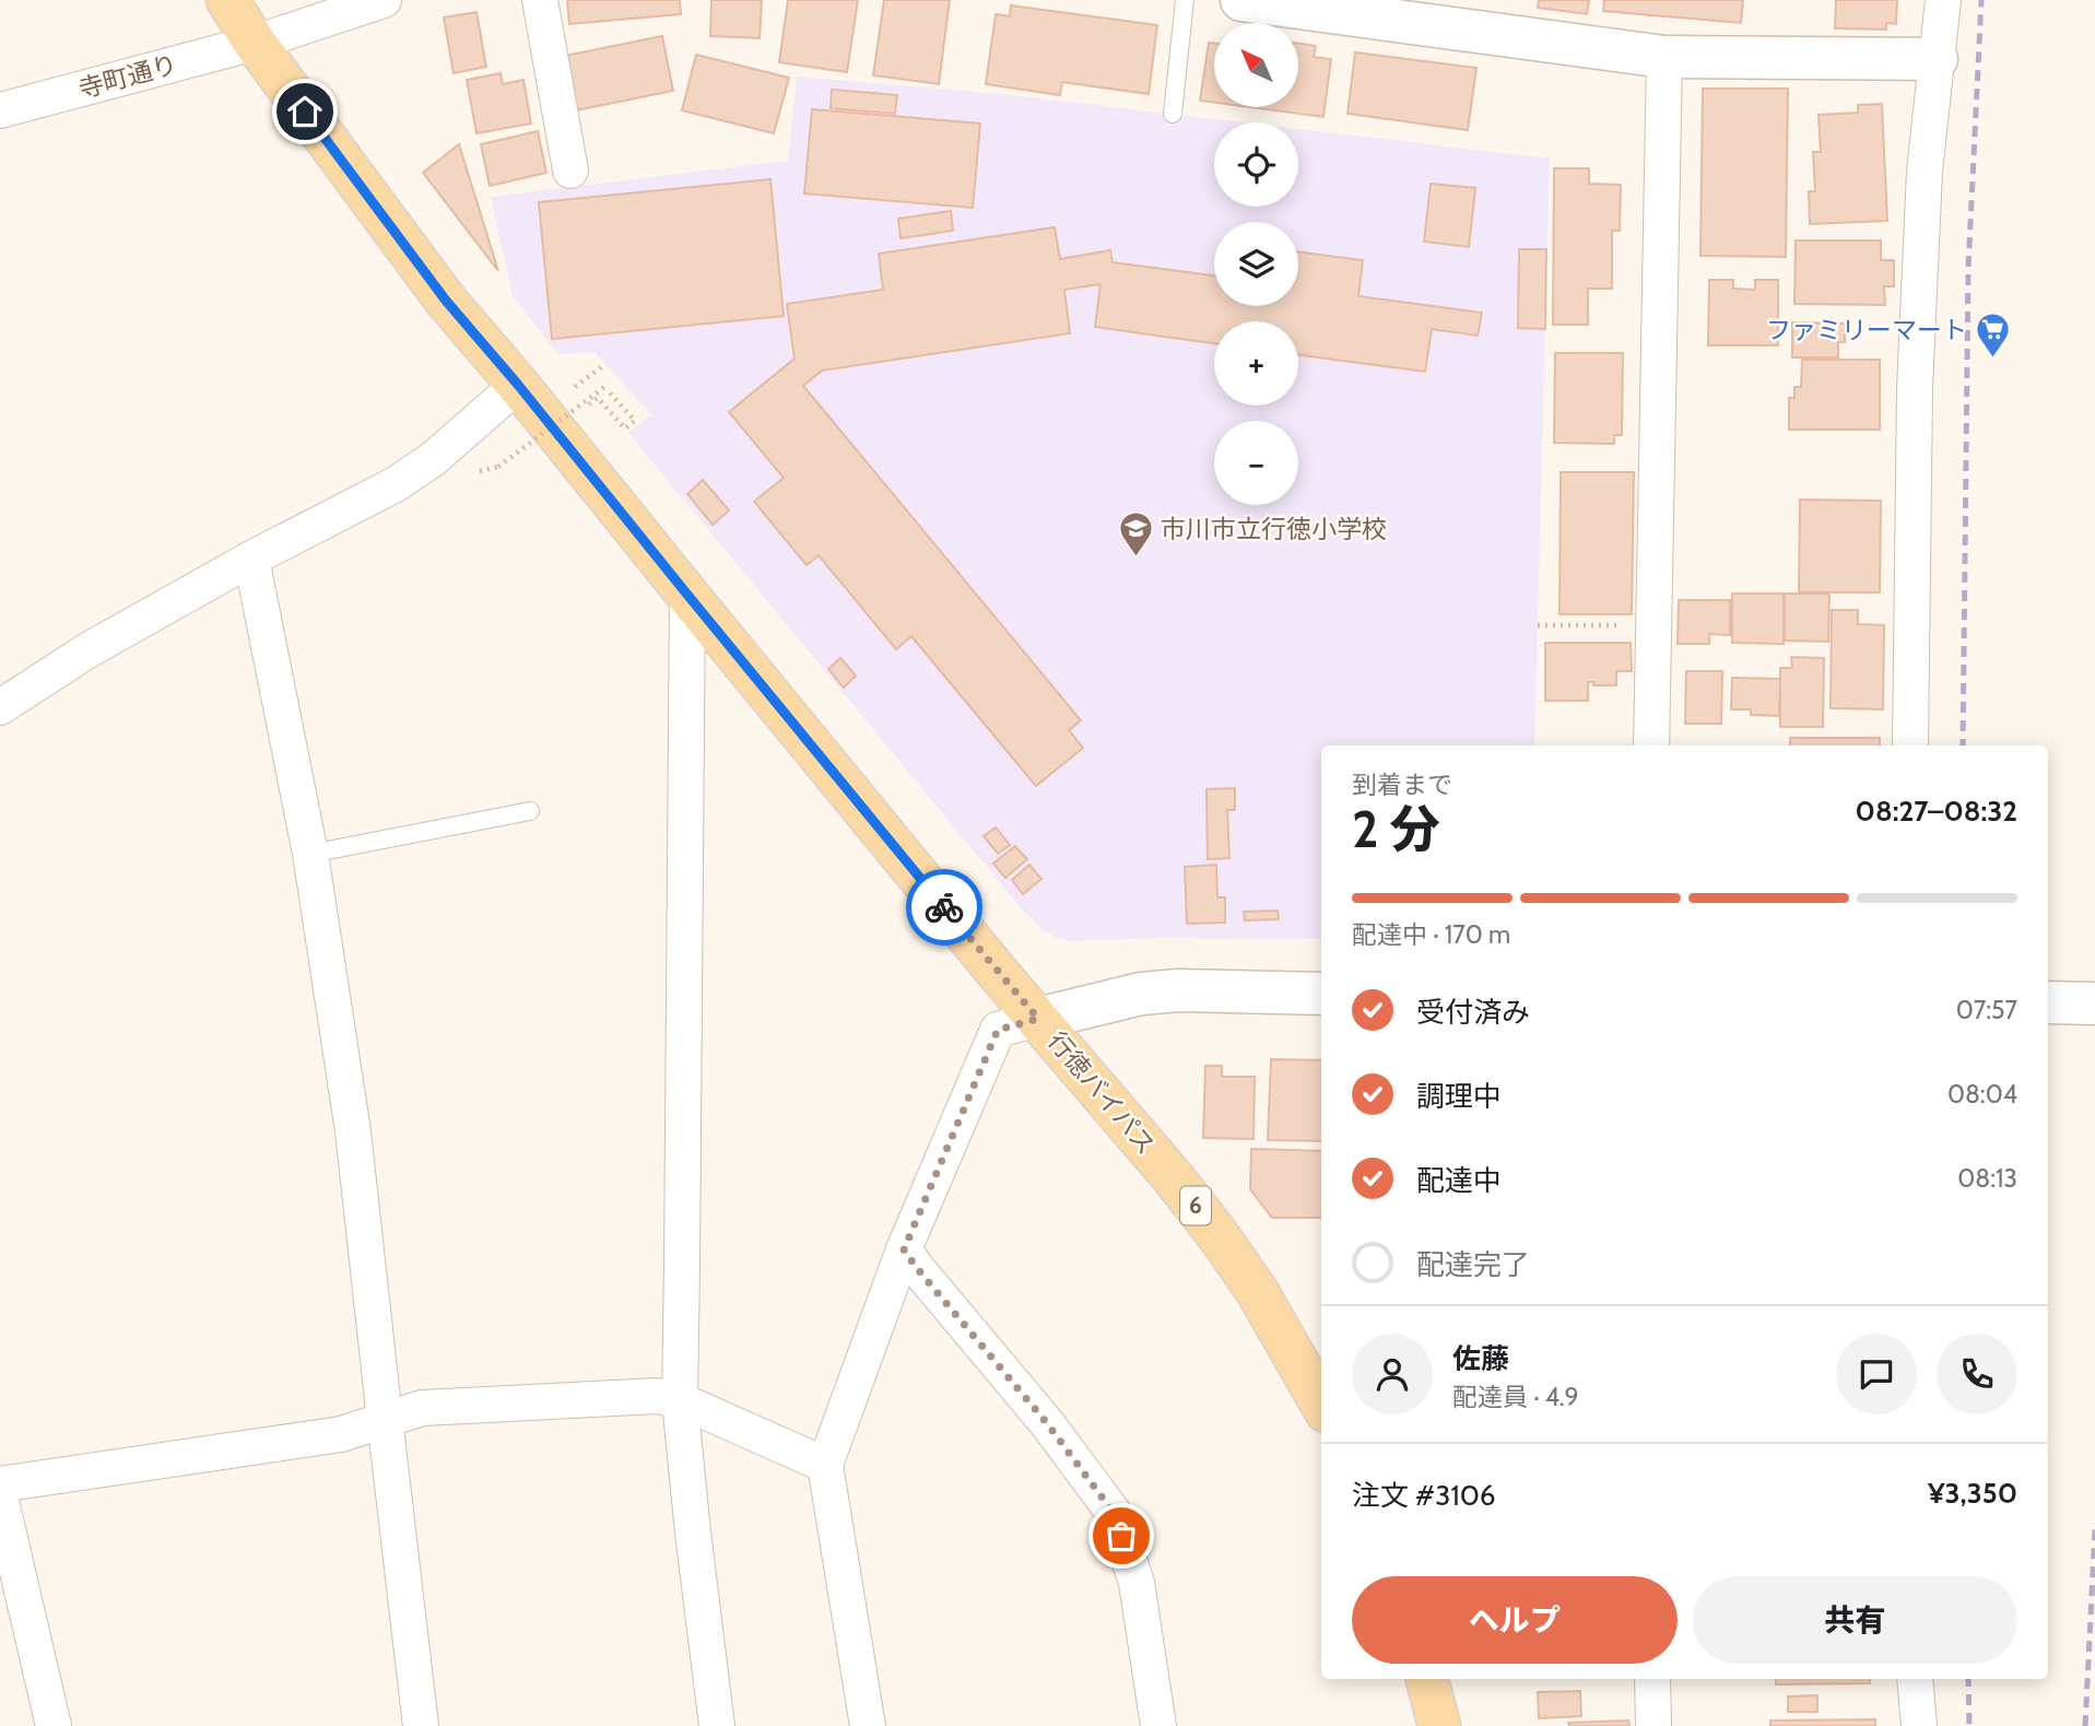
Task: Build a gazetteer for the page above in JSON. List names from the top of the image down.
{
  "streets": {
    "main road": ["行徳バイパス", "6"],
    "street": ["寺町通り"]
  },
  "crossings": [
    ["寺町通り", "行徳バイパス"]
  ],
  "places": {
    "supermarket": ["ファミリーマート"],
    "school or university": ["市川市立行徳小学校"]
  },
  "north": "top left",
  "page": {
    "map_buttons": ["+", "−"],
    "heading": ["2 分", "到着まで", "08:27–08:32"],
    "panel": [
      "佐藤",
      "配達員 · 4.9",
      "注文 #3106",
      "¥3,350"
    ],
    "bar": "配達中 · 170 m",
    "list": [
      ["受付済み", "07:57"],
      ["調理中", "08:04"],
      ["配達中", "08:13"],
      "配達完了"
    ],
    "buttons": ["ヘルプ", "共有"]
  }
}
